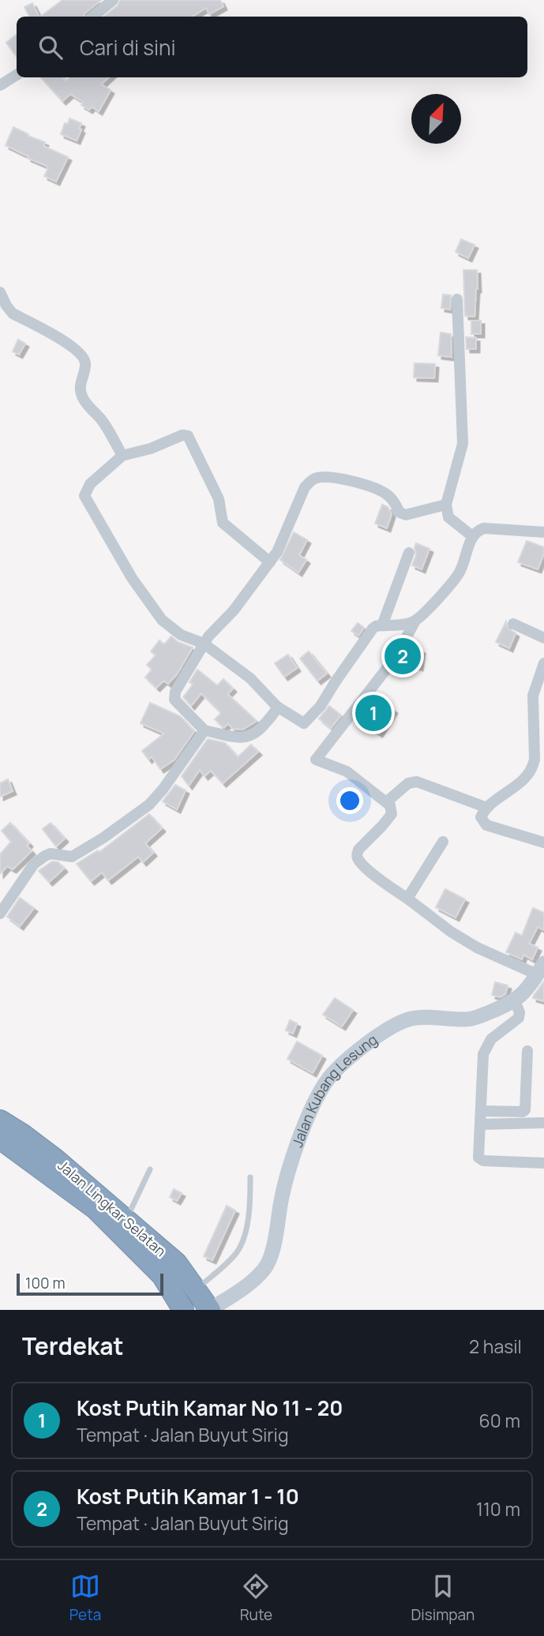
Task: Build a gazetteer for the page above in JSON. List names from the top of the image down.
{
  "streets": {
    "highway": ["Jalan Lingkar Selatan"],
    "street": ["Jalan Kubang Lesung"]
  },
  "crossings": [
    ["Jalan Kubang Lesung", "Jalan Lingkar Selatan"]
  ],
  "scale_bar": "100 m",
  "north": "top right",
  "page": {
    "search": "Cari di sini",
    "pins": ["2", "1"],
    "scale": "100 m",
    "heading": ["Terdekat", "2 hasil"],
    "list": [
      {
        "mark": "1",
        "name": "Kost Putih Kamar No 11 - 20",
        "note": "Tempat · Jalan Buyut Sirig",
        "value": "60 m"
      },
      {
        "mark": "2",
        "name": "Kost Putih Kamar 1 - 10",
        "note": "Tempat · Jalan Buyut Sirig",
        "value": "110 m"
      }
    ],
    "nav": ["Peta", "Rute", "Disimpan"]
  }
}
